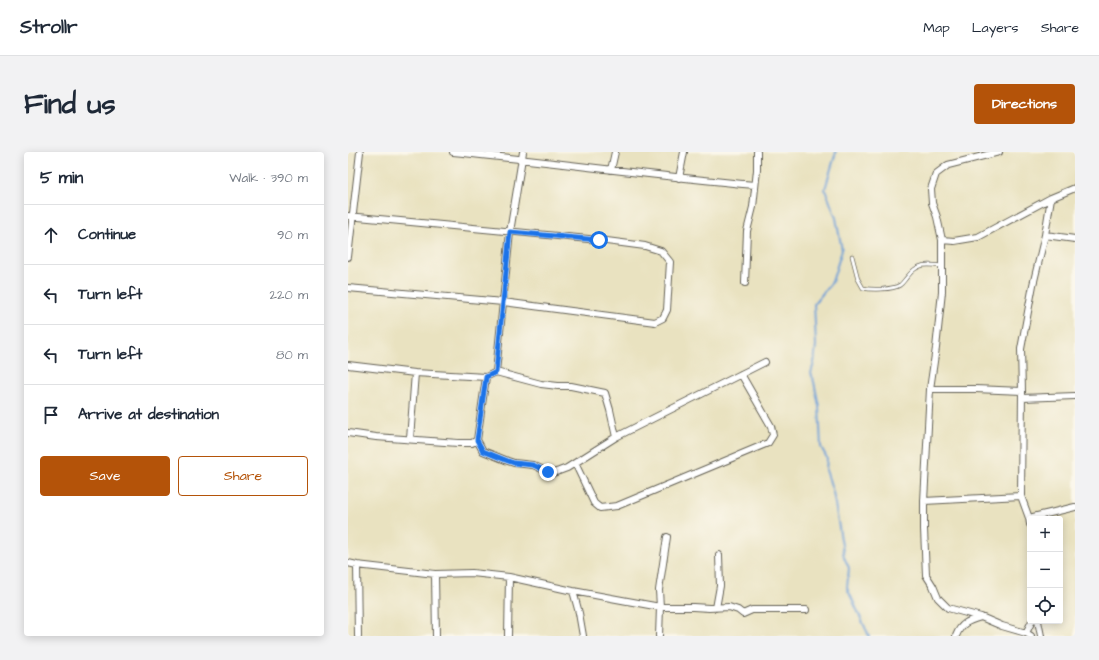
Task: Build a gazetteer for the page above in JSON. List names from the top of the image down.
{
  "page": {
    "header": "Strollr",
    "nav": ["Map", "Layers", "Share"],
    "buttons": [
      "Directions",
      ["Save", "Share"]
    ],
    "title": "Find us",
    "heading": ["5 min", "Walk · 390 m"],
    "list": [
      ["Continue", "90 m"],
      ["Turn left", "220 m"],
      ["Turn left", "80 m"],
      "Arrive at destination"
    ],
    "map_buttons": ["+", "−"]
  }
}
